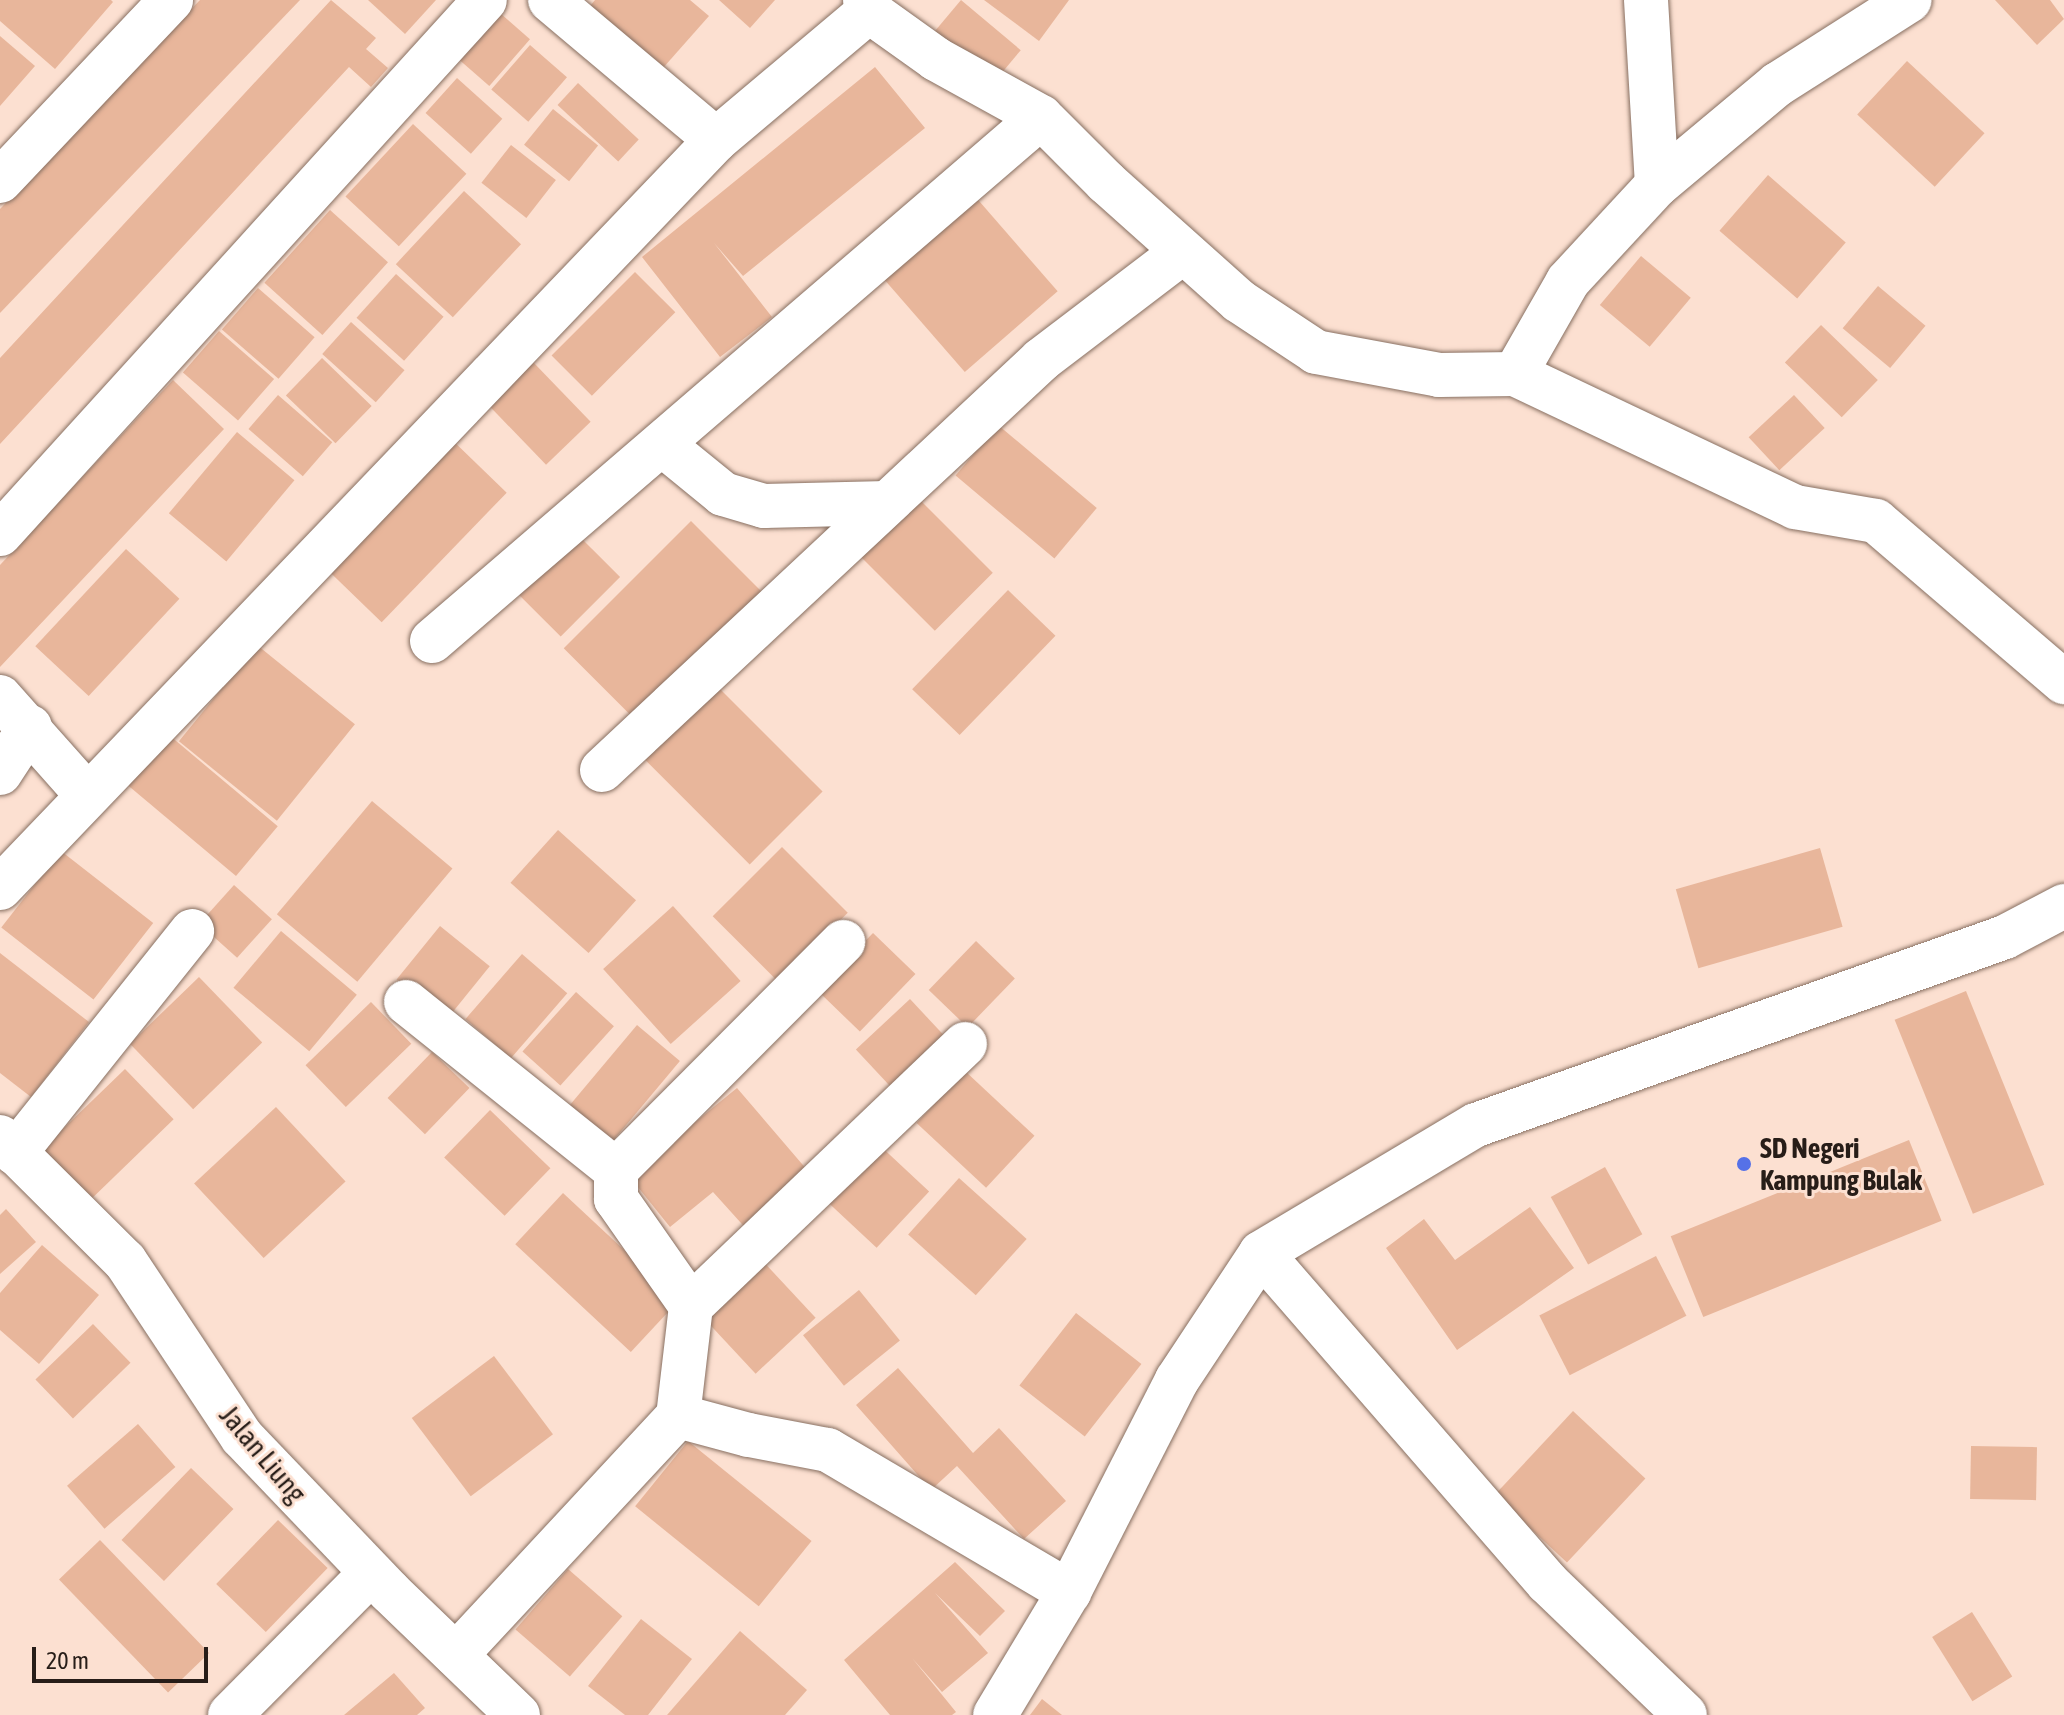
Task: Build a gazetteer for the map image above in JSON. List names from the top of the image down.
{
  "streets": {
    "street": ["Jalan Liung"]
  },
  "places": ["SD Negeri Kampung Bulak"],
  "scale_bar": "20 m"
}
